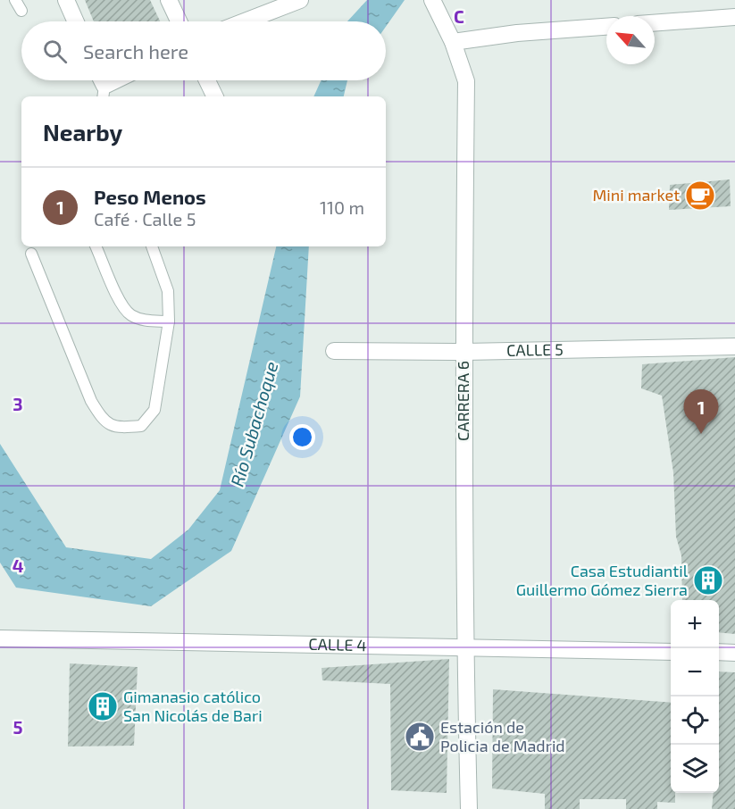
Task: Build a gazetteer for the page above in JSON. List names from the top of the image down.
{
  "streets": {
    "street": ["CALLE 5", "CARRERA 6", "CALLE 4"]
  },
  "crossings": [
    ["CALLE 5", "CARRERA 6"],
    ["CARRERA 6", "CALLE 4"]
  ],
  "water": ["Río Subachoque"],
  "places": {
    "cafe": ["Mini market"],
    "building": ["Casa Estudiantil Guillermo Gómez Sierra", "Gimanasio católico San Nicolás de Bari"],
    "public building": ["Estación de Policia de Madrid"]
  },
  "north": "top left",
  "page": {
    "search": "Search here",
    "heading": "Nearby",
    "list": [
      {
        "mark": "1",
        "name": "Peso Menos",
        "note": "Café · Calle 5",
        "value": "110 m"
      }
    ],
    "pins": "1",
    "map_buttons": ["+", "−"]
  },
  "grid": {
    "columns": ["C"],
    "rows": ["3", "4", "5"]
  }
}
